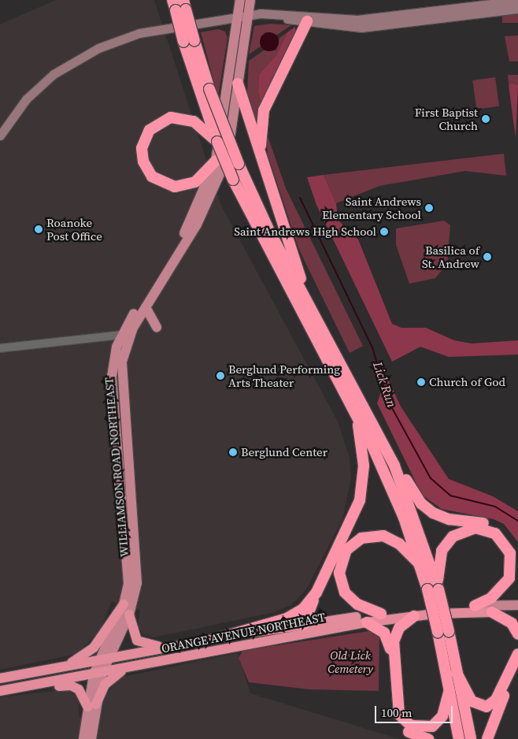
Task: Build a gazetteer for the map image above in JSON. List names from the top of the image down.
{
  "streets": {
    "highway": ["ORANGE AVENUE NORTHEAST"],
    "main road": ["WILLIAMSON ROAD NORTHEAST"]
  },
  "crossings": [
    ["WILLIAMSON ROAD NORTHEAST", "ORANGE AVENUE NORTHEAST"]
  ],
  "water": ["Lick Run"],
  "parks": ["Old Lick Cemetery"],
  "places": [
    "First Baptist Church",
    "Saint Andrews Elementary School",
    "Roanoke Post Office",
    "Saint Andrews High School",
    "Basilica of St. Andrew",
    "Berglund Performing Arts Theater",
    "Church of God",
    "Berglund Center"
  ],
  "scale_bar": "100 m"
}
